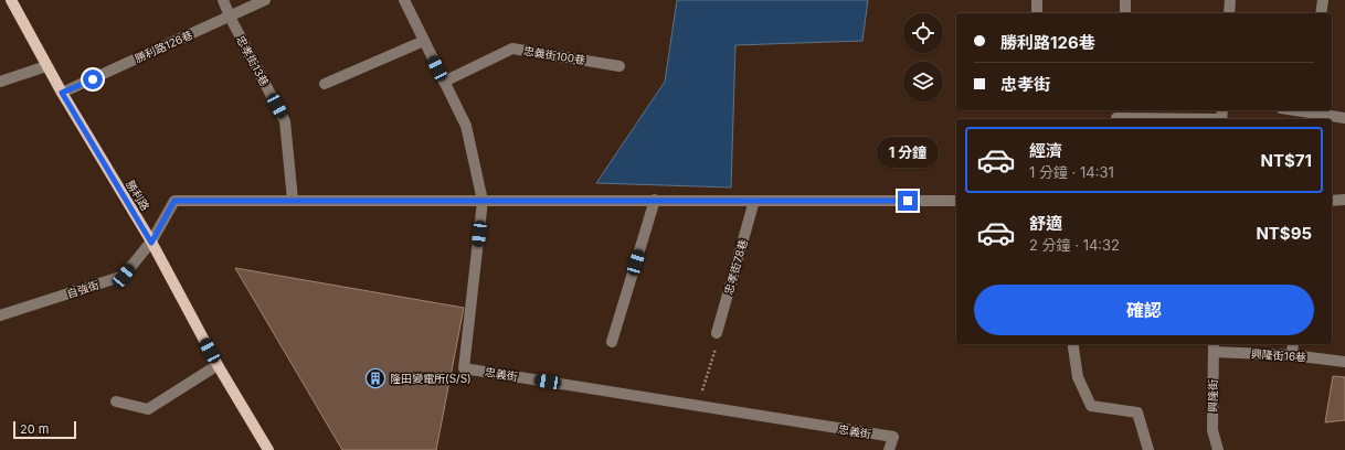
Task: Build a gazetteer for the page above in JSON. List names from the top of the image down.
{
  "streets": {
    "main road": ["勝利路"],
    "street": [
      "勝利路126巷",
      "忠義街100巷",
      "忠孝街13巷",
      "忠孝街78巷",
      "自強街",
      "興隆街16巷",
      "忠義街",
      "興隆街"
    ]
  },
  "crossings": [
    ["勝利路126巷", "忠孝街13巷"],
    ["勝利路126巷", "勝利路"],
    ["忠義街100巷", "忠義街"],
    ["忠孝街13巷", "自強街"],
    ["勝利路", "自強街"],
    ["興隆街16巷", "興隆街"]
  ],
  "places": {
    "building": ["隆田變電所(S/S)"]
  },
  "scale_bar": "20 m",
  "page": {
    "banner": ["勝利路126巷", "忠孝街"],
    "list": [
      {
        "name": "經濟",
        "note": "1 分鐘 · 14:31",
        "value": "NT$71"
      },
      {
        "name": "舒適",
        "note": "2 分鐘 · 14:32",
        "value": "NT$95"
      }
    ],
    "bubble": "1 分鐘",
    "buttons": "確認",
    "scale": "20 m"
  }
}
